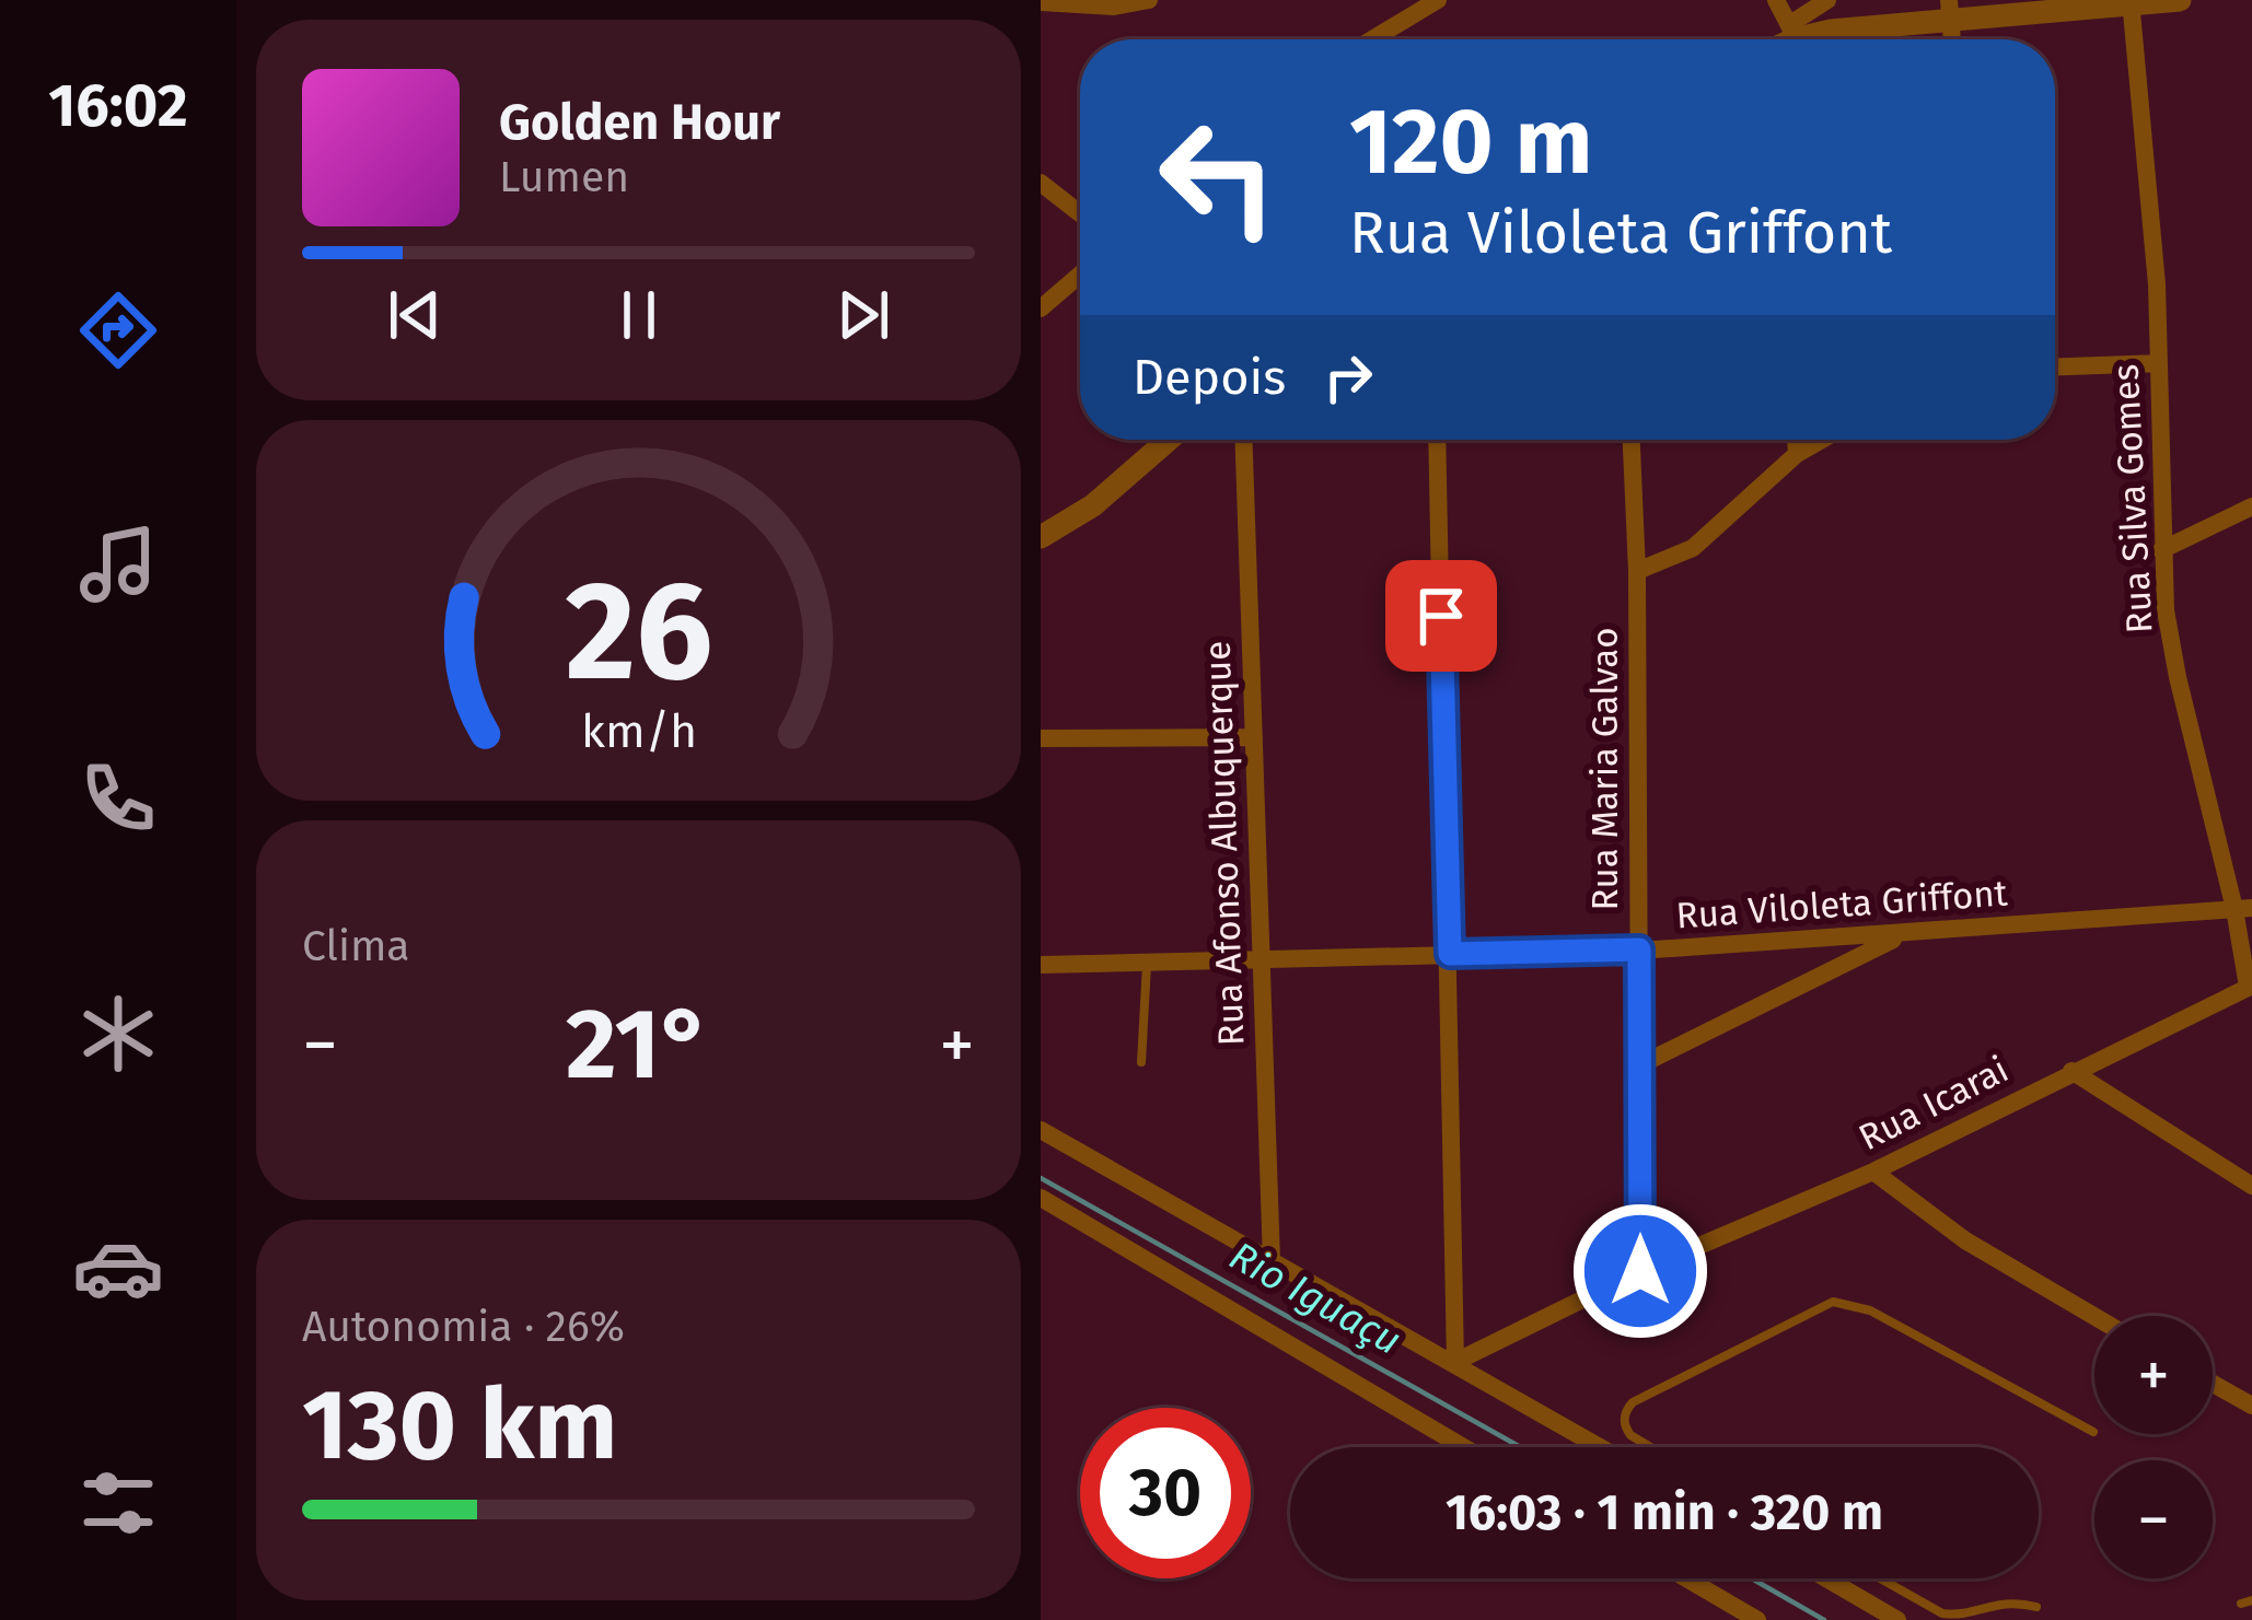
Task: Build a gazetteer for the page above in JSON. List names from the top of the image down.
{
  "streets": {
    "street": [
      "Rua Silva Gomes",
      "Rua Maria Galvao",
      "Rua Afonso Albuquerque",
      "Rua Viloleta Griffont",
      "Rua Icarai"
    ]
  },
  "crossings": [
    ["Rua Silva Gomes", "Rua Viloleta Griffont"],
    ["Rua Silva Gomes", "Rua Icarai"],
    ["Rua Maria Galvao", "Rua Viloleta Griffont"],
    ["Rua Maria Galvao", "Rua Icarai"],
    ["Rua Afonso Albuquerque", "Rua Viloleta Griffont"]
  ],
  "water": ["Rio Iguaçu"],
  "page": {
    "tabs": "16:02",
    "turn": ["120 m", "Rua Viloleta Griffont"],
    "song": ["Golden Hour", "Lumen"],
    "then": "Depois",
    "tile": [
      "Clima",
      ["Autonomia · 26%", "130 km"]
    ],
    "heat": ["−", "21°", "+"],
    "map_buttons": ["+", "−"],
    "limit": "30",
    "trip": "16:03 · 1 min · 320 m",
    "gauge": ["26", "km/h"]
  }
}
